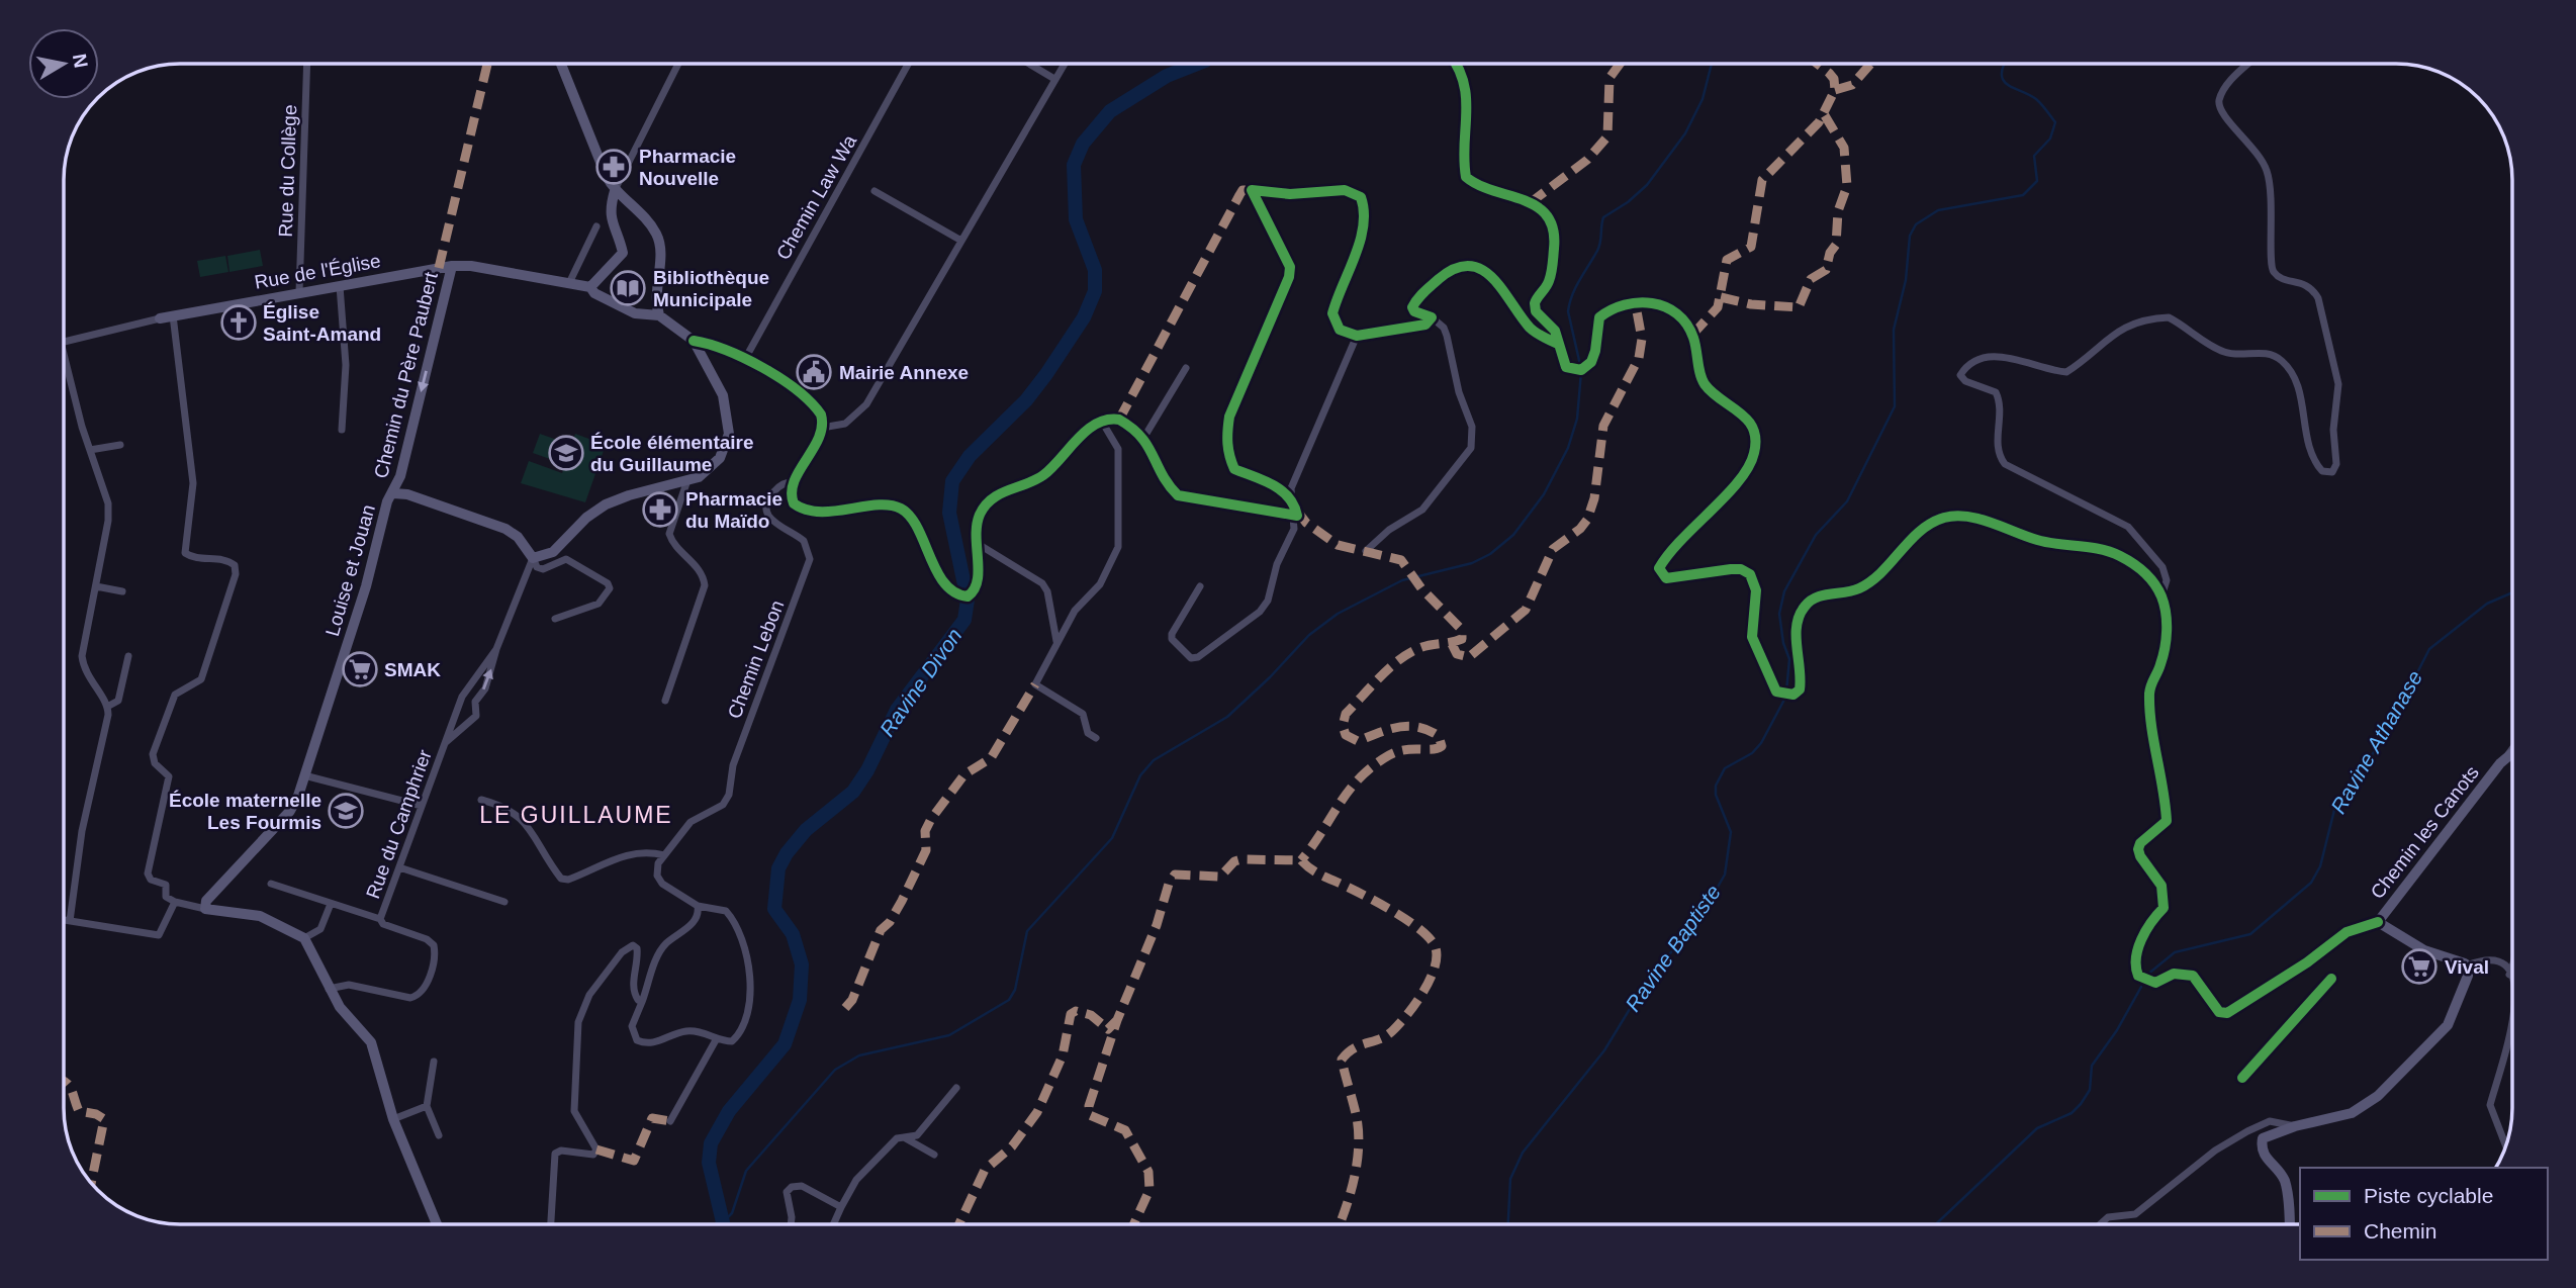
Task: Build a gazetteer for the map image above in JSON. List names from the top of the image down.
{
  "streets": {
    "street": [
      "Rue du Collège",
      "Chemin Law Wa",
      "Rue de l'Église",
      "Chemin du Père Paubert",
      "Louise et Jouan",
      "Chemin Lebon",
      "Rue du Camphrier",
      "Chemin les Canots"
    ]
  },
  "crossings": [
    ["Rue du Collège", "Rue de l'Église"],
    ["Rue de l'Église", "Chemin du Père Paubert"],
    ["Chemin du Père Paubert", "Louise et Jouan"],
    ["Louise et Jouan", "Rue du Camphrier"]
  ],
  "districts": ["LE GUILLAUME"],
  "water": ["Ravine Divon", "Ravine Athanase", "Ravine Baptiste"],
  "places": {
    "pharmacy": ["Pharmacie Nouvelle", "Pharmacie du Maïdo"],
    "library": ["Bibliothèque Municipale"],
    "church": ["Église Saint-Amand"],
    "public building": ["Mairie Annexe"],
    "school or university": ["École élémentaire du Guillaume", "École maternelle Les Fourmis"],
    "supermarket": ["SMAK", "Vival"]
  },
  "legend": ["Piste cyclable", "Chemin"],
  "north": "right"
}
